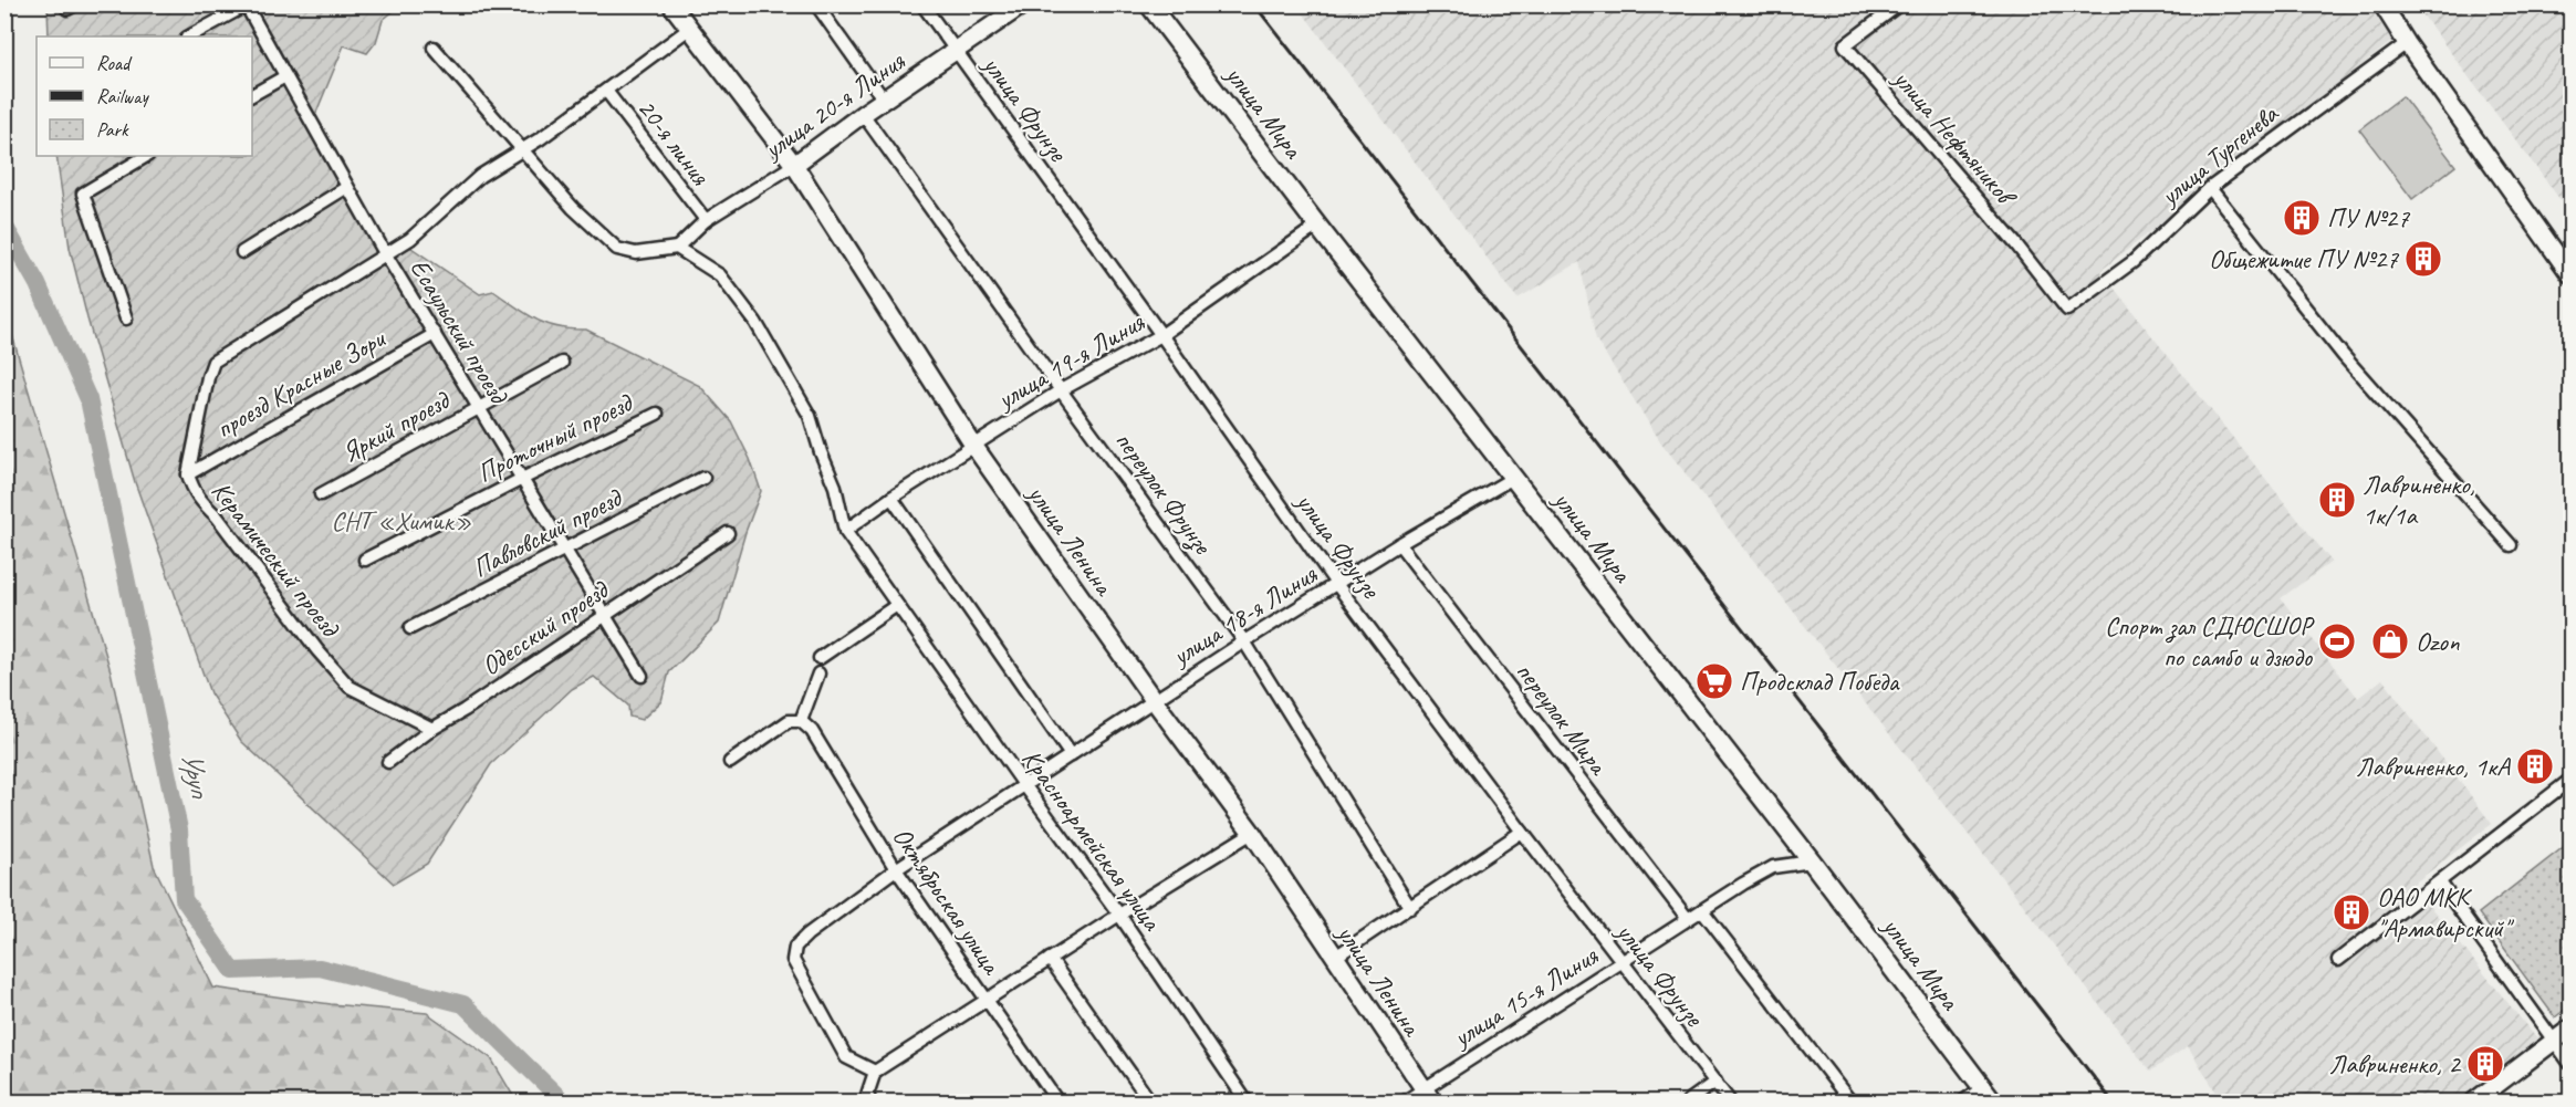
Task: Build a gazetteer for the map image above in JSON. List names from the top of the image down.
{
  "streets": {
    "main road": ["улица 20-я Линия", "улица Мира", "улица Ленина"],
    "street": [
      "улица Фрунзе",
      "улица Нефтяников",
      "20-я линия",
      "улица Тургенева",
      "Есаульский проезд",
      "улица 19-я Линия",
      "проезд Красные Зори",
      "Яркий проезд",
      "Проточный проезд",
      "переулок Фрунзе",
      "Павловский проезд",
      "Керамический проезд",
      "улица 18-я Линия",
      "Одесский проезд",
      "переулок Мира",
      "Красноармейская улица",
      "Октябрьская улица",
      "улица 15-я Линия"
    ]
  },
  "crossings": [
    ["улица 20-я Линия", "улица Фрунзе"],
    ["улица 20-я Линия", "20-я линия"],
    ["улица 20-я Линия", "переулок Фрунзе"],
    ["улица 20-я Линия", "улица Ленина"],
    ["улица 20-я Линия", "Красноармейская улица"],
    ["улица Фрунзе", "улица 19-я Линия"],
    ["улица Фрунзе", "улица 18-я Линия"],
    ["улица Фрунзе", "улица 15-я Линия"],
    ["улица Мира", "улица 19-я Линия"],
    ["улица Мира", "улица 18-я Линия"],
    ["улица Мира", "улица 15-я Линия"],
    ["улица Нефтяников", "улица Тургенева"],
    ["Есаульский проезд", "проезд Красные Зори"],
    ["Есаульский проезд", "Яркий проезд"],
    ["Есаульский проезд", "Проточный проезд"],
    ["Есаульский проезд", "Павловский проезд"],
    ["Есаульский проезд", "Керамический проезд"],
    ["Есаульский проезд", "Одесский проезд"],
    ["улица 19-я Линия", "переулок Фрунзе"],
    ["улица 19-я Линия", "улица Ленина"],
    ["улица 19-я Линия", "Красноармейская улица"],
    ["проезд Красные Зори", "Керамический проезд"],
    ["переулок Фрунзе", "улица 18-я Линия"],
    ["улица Ленина", "улица 18-я Линия"],
    ["улица Ленина", "улица 15-я Линия"],
    ["Керамический проезд", "Одесский проезд"],
    ["улица 18-я Линия", "переулок Мира"],
    ["улица 18-я Линия", "Красноармейская улица"],
    ["улица 18-я Линия", "Октябрьская улица"],
    ["переулок Мира", "улица 15-я Линия"]
  ],
  "water": ["Уруп"],
  "parks": ["СНТ «Химик»"],
  "places": {
    "building": [
      "ПУ №27",
      "Общежитие ПУ №27",
      "Лавриненко, 1к/1а",
      "Лавриненко, 1кА",
      "ОАО МКК \"Армавирский\"",
      "Лавриненко, 2"
    ],
    "sports": ["Спорт зал СДЮСШОР по самбо и дзюдо"],
    "shop": ["Ozon"],
    "supermarket": ["Продсклад Победа"]
  },
  "legend": ["Road", "Railway", "Park"]
}
